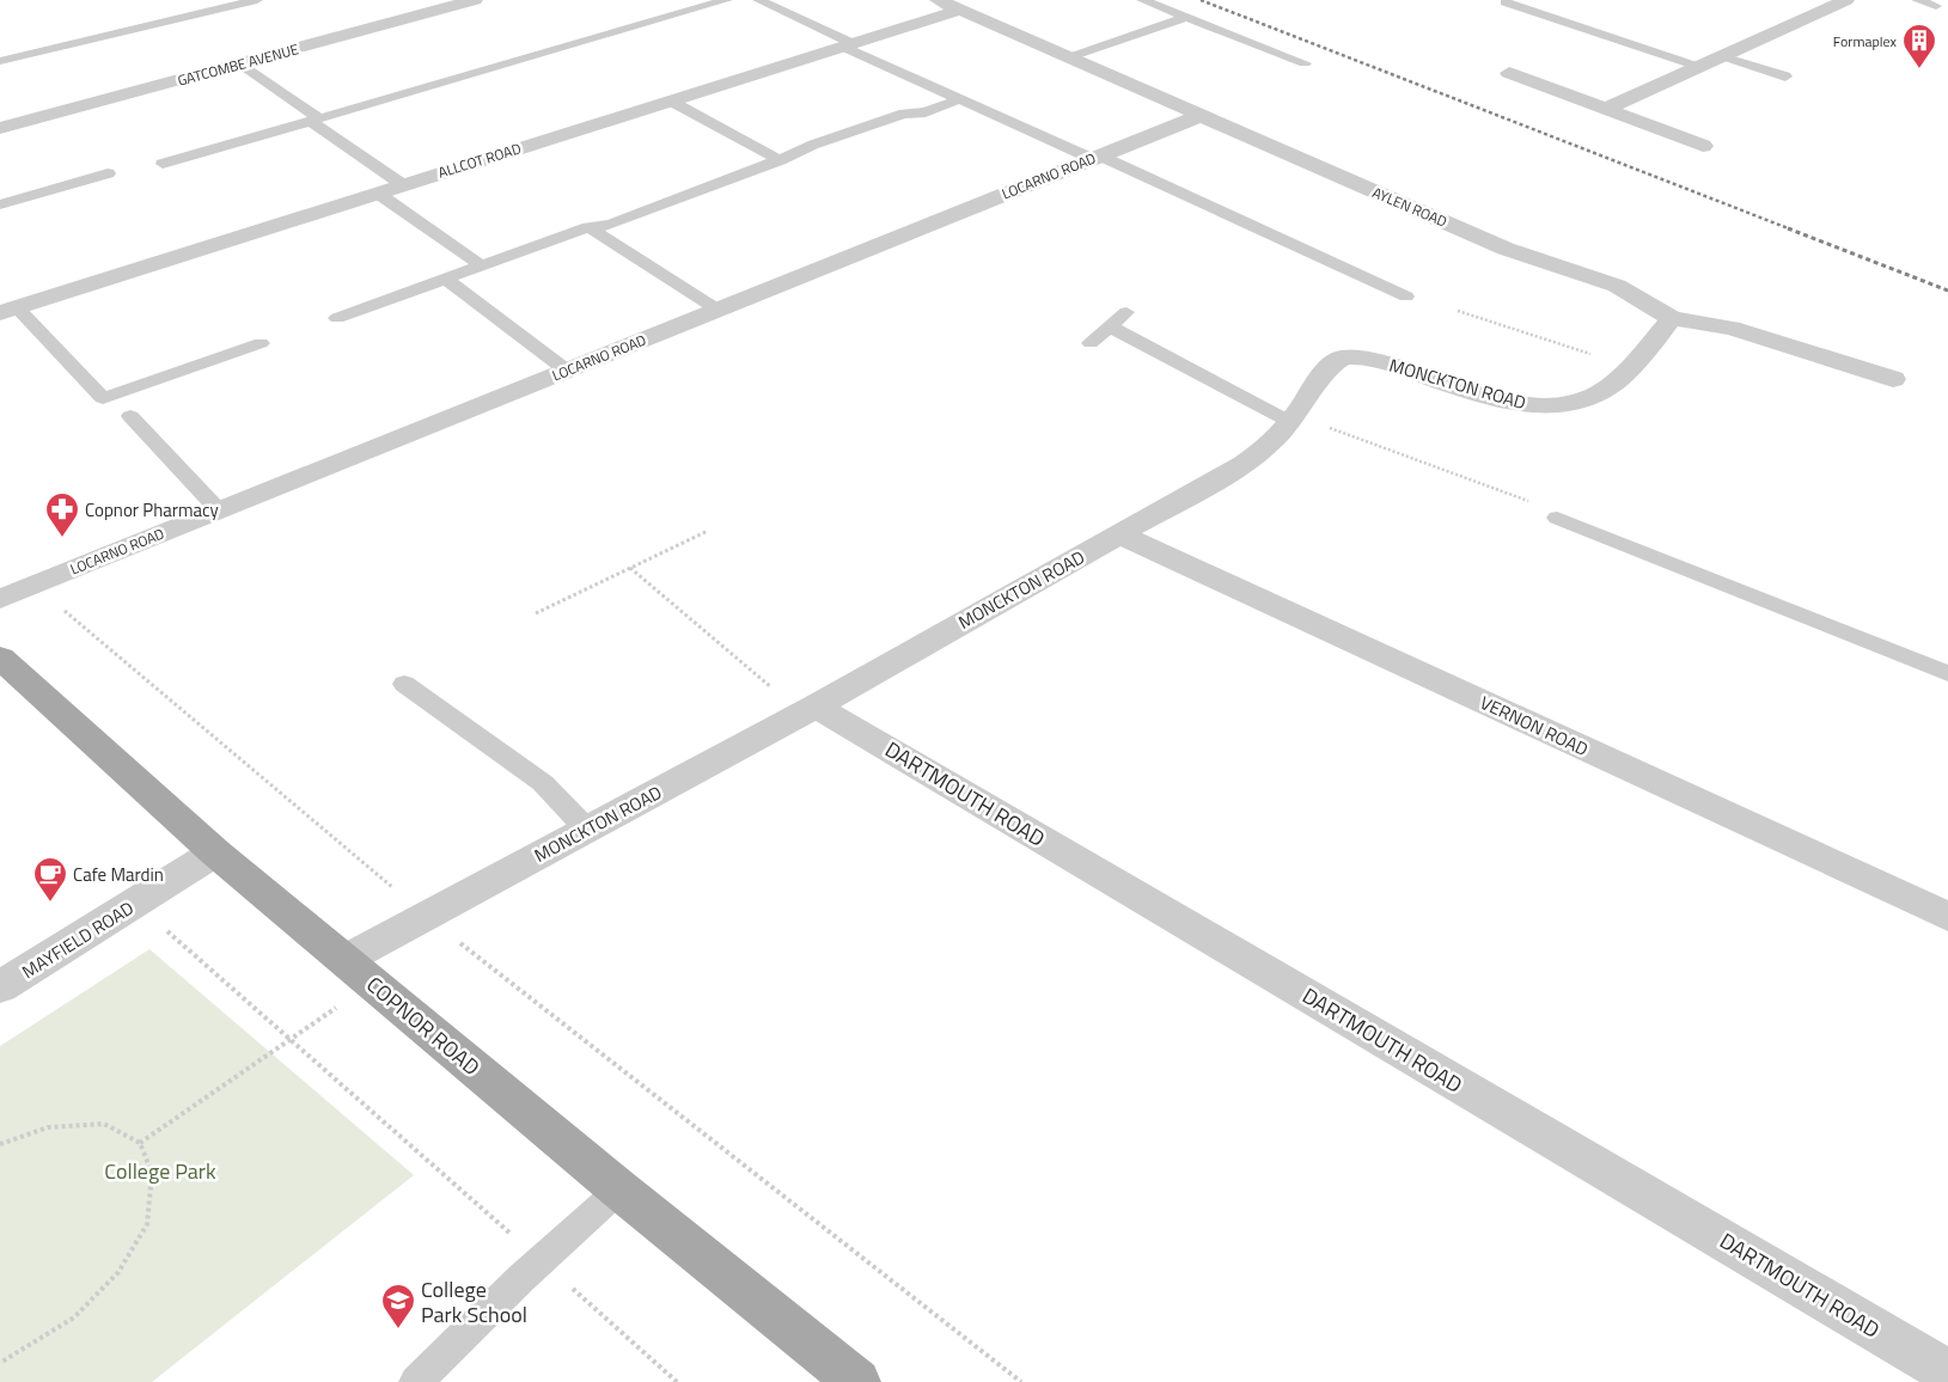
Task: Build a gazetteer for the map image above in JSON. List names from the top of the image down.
{
  "streets": {
    "main road": ["COPNOR ROAD"],
    "street": [
      "GATCOMBE AVENUE",
      "ALLCOT ROAD",
      "LOCARNO ROAD",
      "AYLEN ROAD",
      "MONCKTON ROAD",
      "VERNON ROAD",
      "DARTMOUTH ROAD",
      "MAYFIELD ROAD"
    ]
  },
  "crossings": [
    ["ALLCOT ROAD", "AYLEN ROAD"],
    ["LOCARNO ROAD", "AYLEN ROAD"],
    ["AYLEN ROAD", "MONCKTON ROAD"],
    ["MONCKTON ROAD", "VERNON ROAD"],
    ["MONCKTON ROAD", "DARTMOUTH ROAD"],
    ["MONCKTON ROAD", "COPNOR ROAD"],
    ["MAYFIELD ROAD", "COPNOR ROAD"]
  ],
  "parks": ["College Park"],
  "places": {
    "building": ["Formaplex"],
    "pharmacy": ["Copnor Pharmacy"],
    "cafe": ["Cafe Mardin"],
    "school or university": ["College Park School"]
  }
}
